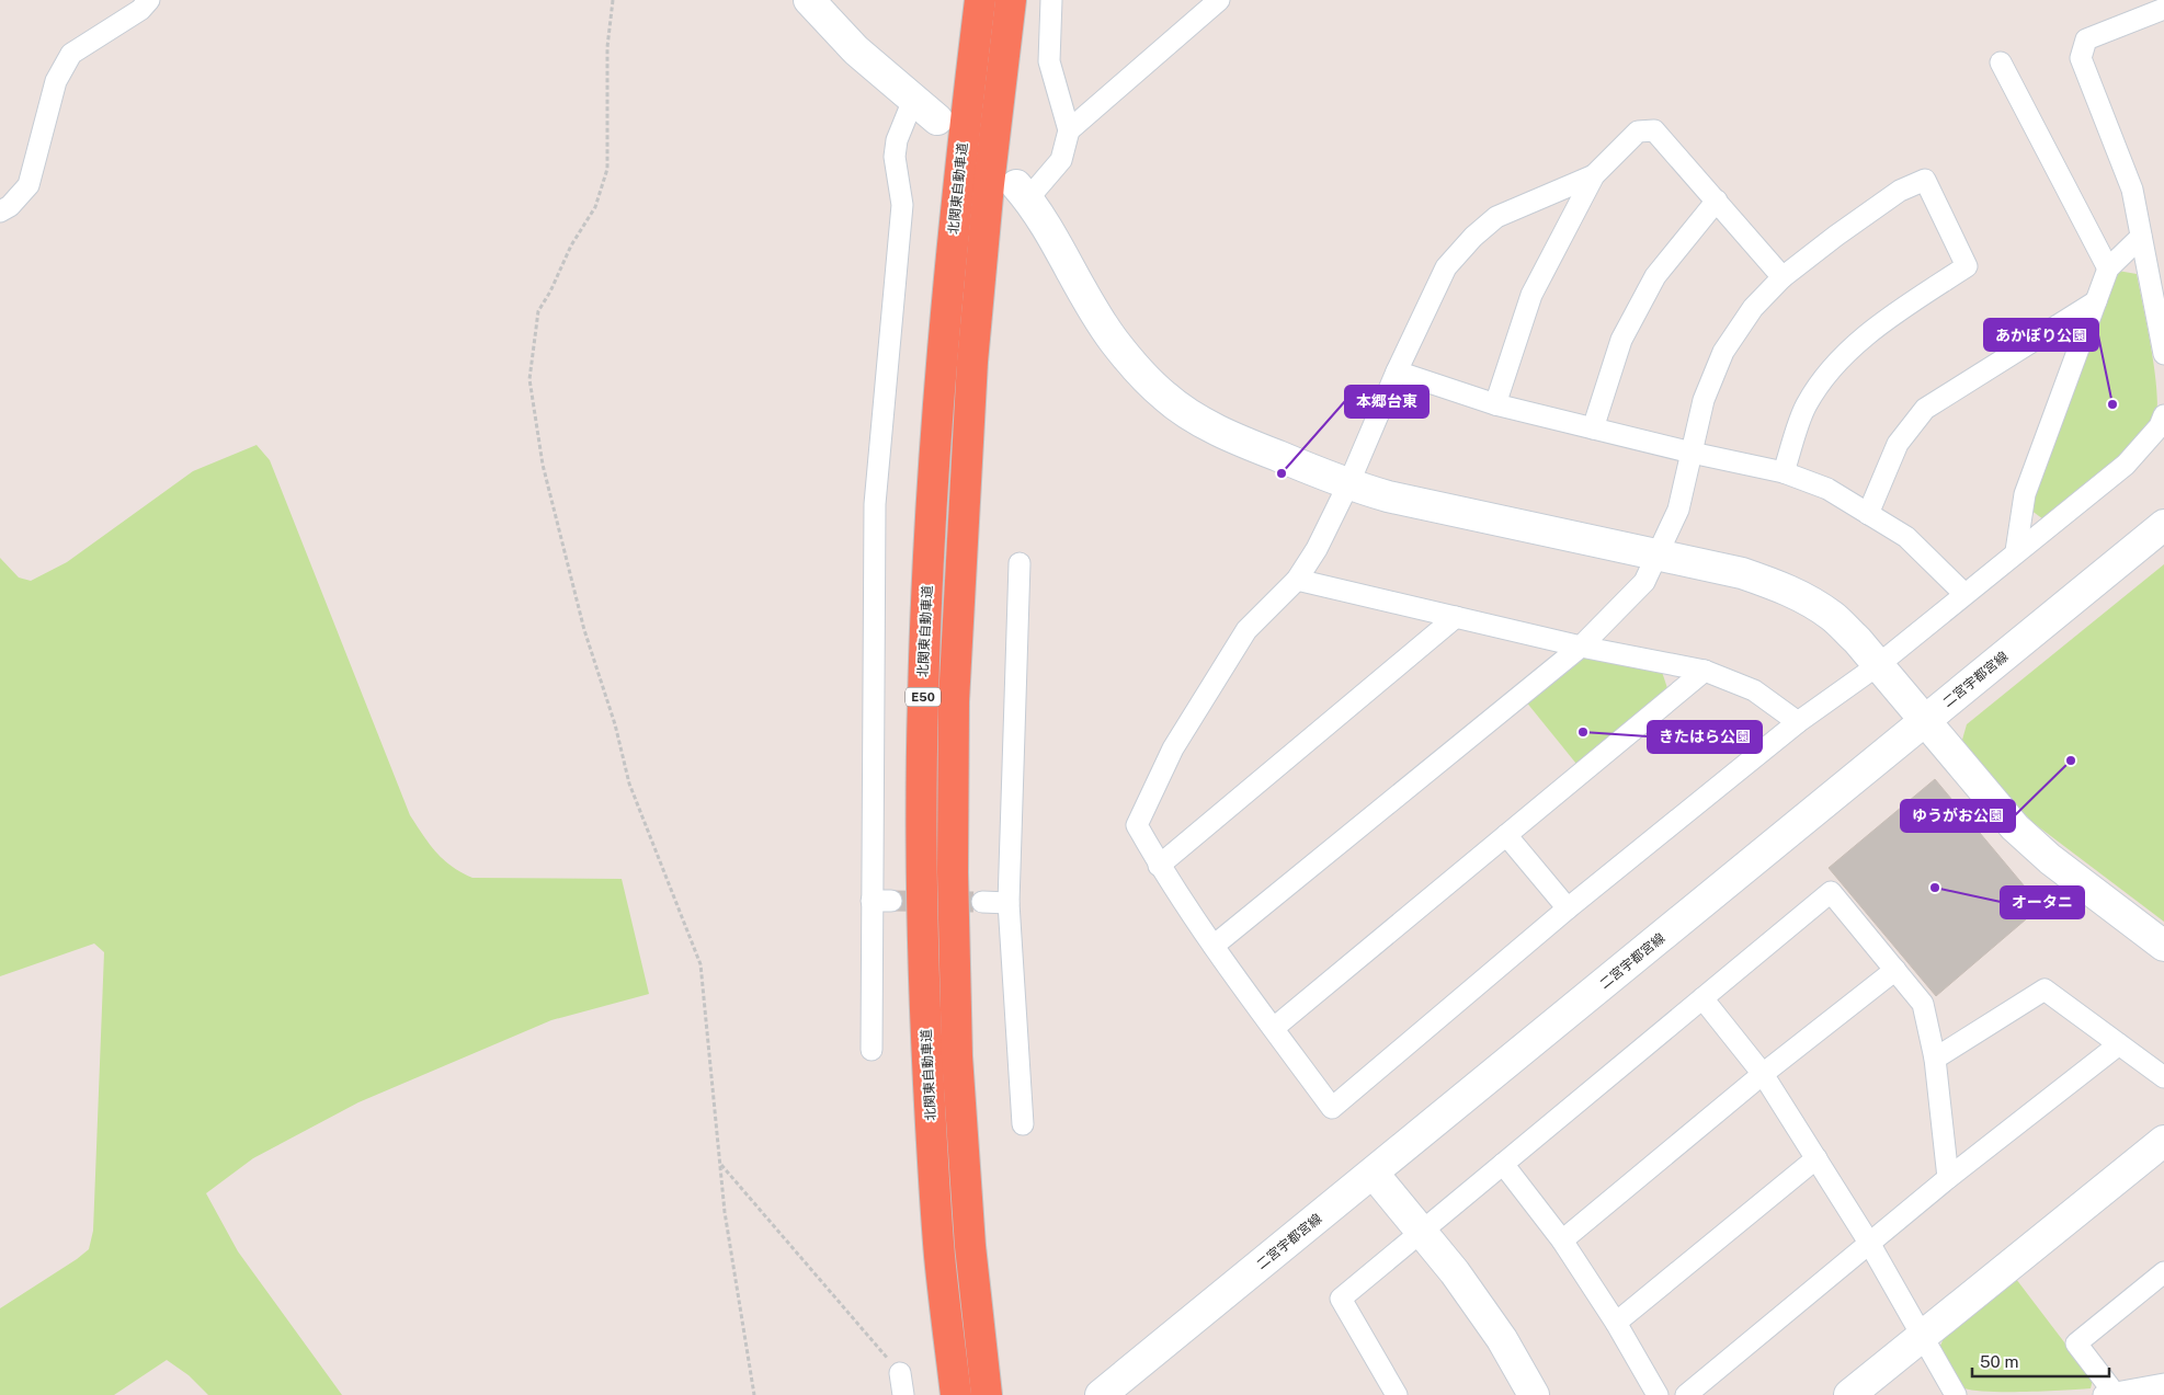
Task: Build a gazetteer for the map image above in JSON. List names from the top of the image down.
{
  "streets": {
    "highway": ["北関東自動車道", "E50"],
    "street": ["二宮宇都宮線"]
  },
  "places": [
    "あかぼり公園",
    "本郷台東",
    "きたはら公園",
    "ゆうがお公園",
    "オータニ"
  ],
  "scale_bar": "50 m"
}
